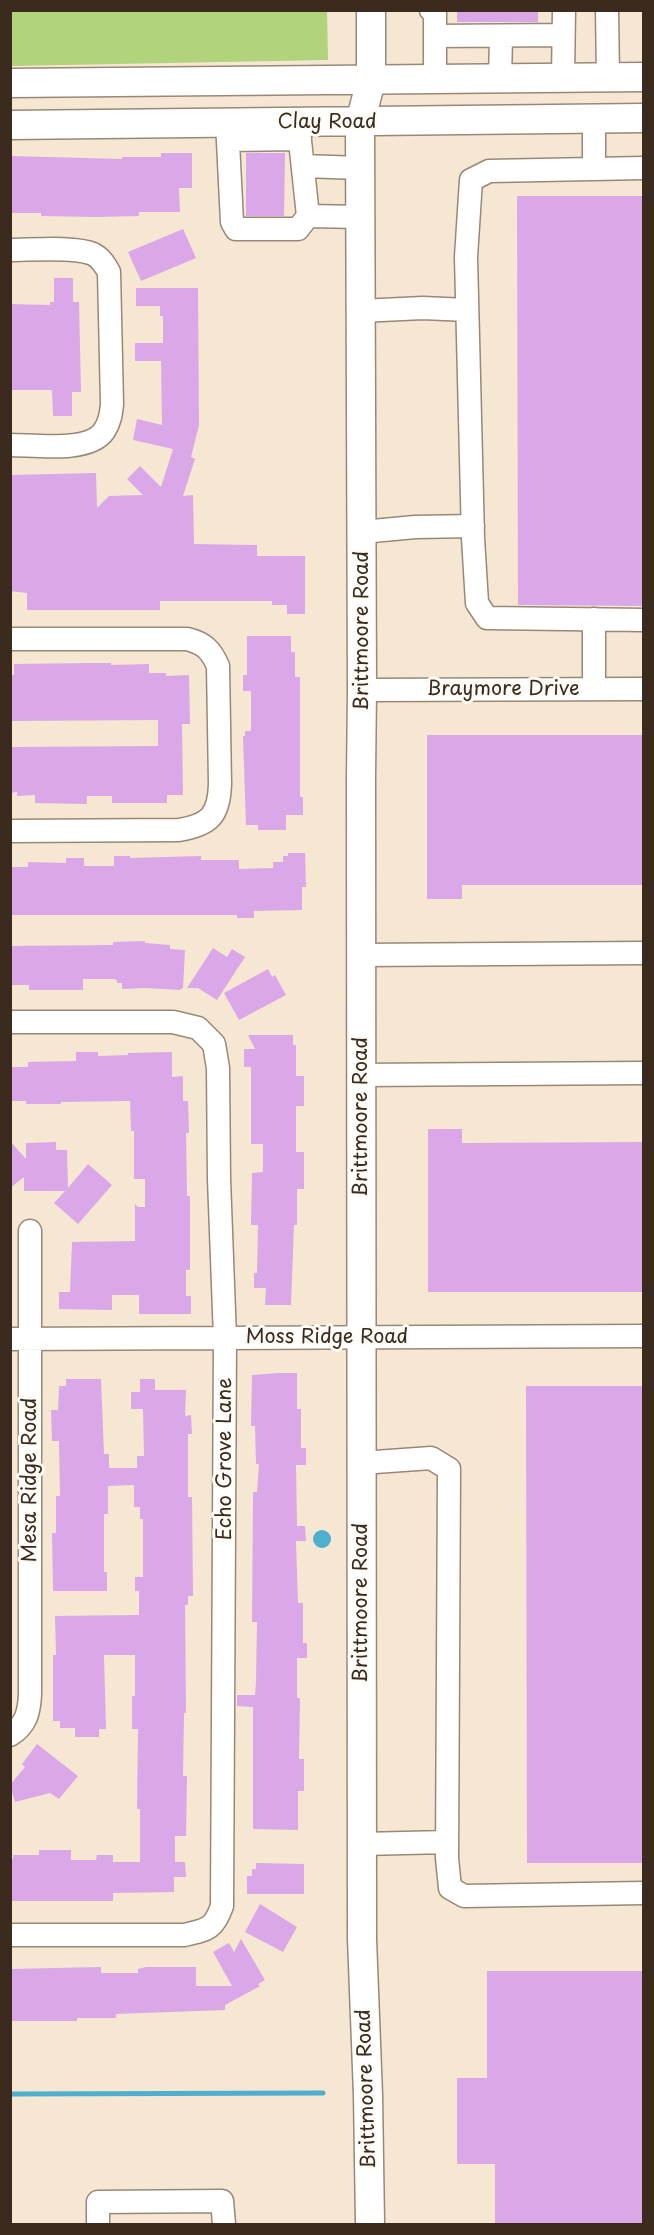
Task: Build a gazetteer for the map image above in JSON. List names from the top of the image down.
{
  "streets": {
    "main road": ["Clay Road", "Brittmoore Road"],
    "street": [
      "Braymore Drive",
      "Moss Ridge Road",
      "Echo Grove Lane",
      "Mesa Ridge Road"
    ]
  },
  "crossings": [
    ["Clay Road", "Brittmoore Road"],
    ["Brittmoore Road", "Braymore Drive"],
    ["Brittmoore Road", "Moss Ridge Road"],
    ["Moss Ridge Road", "Echo Grove Lane"],
    ["Moss Ridge Road", "Mesa Ridge Road"]
  ]
}
